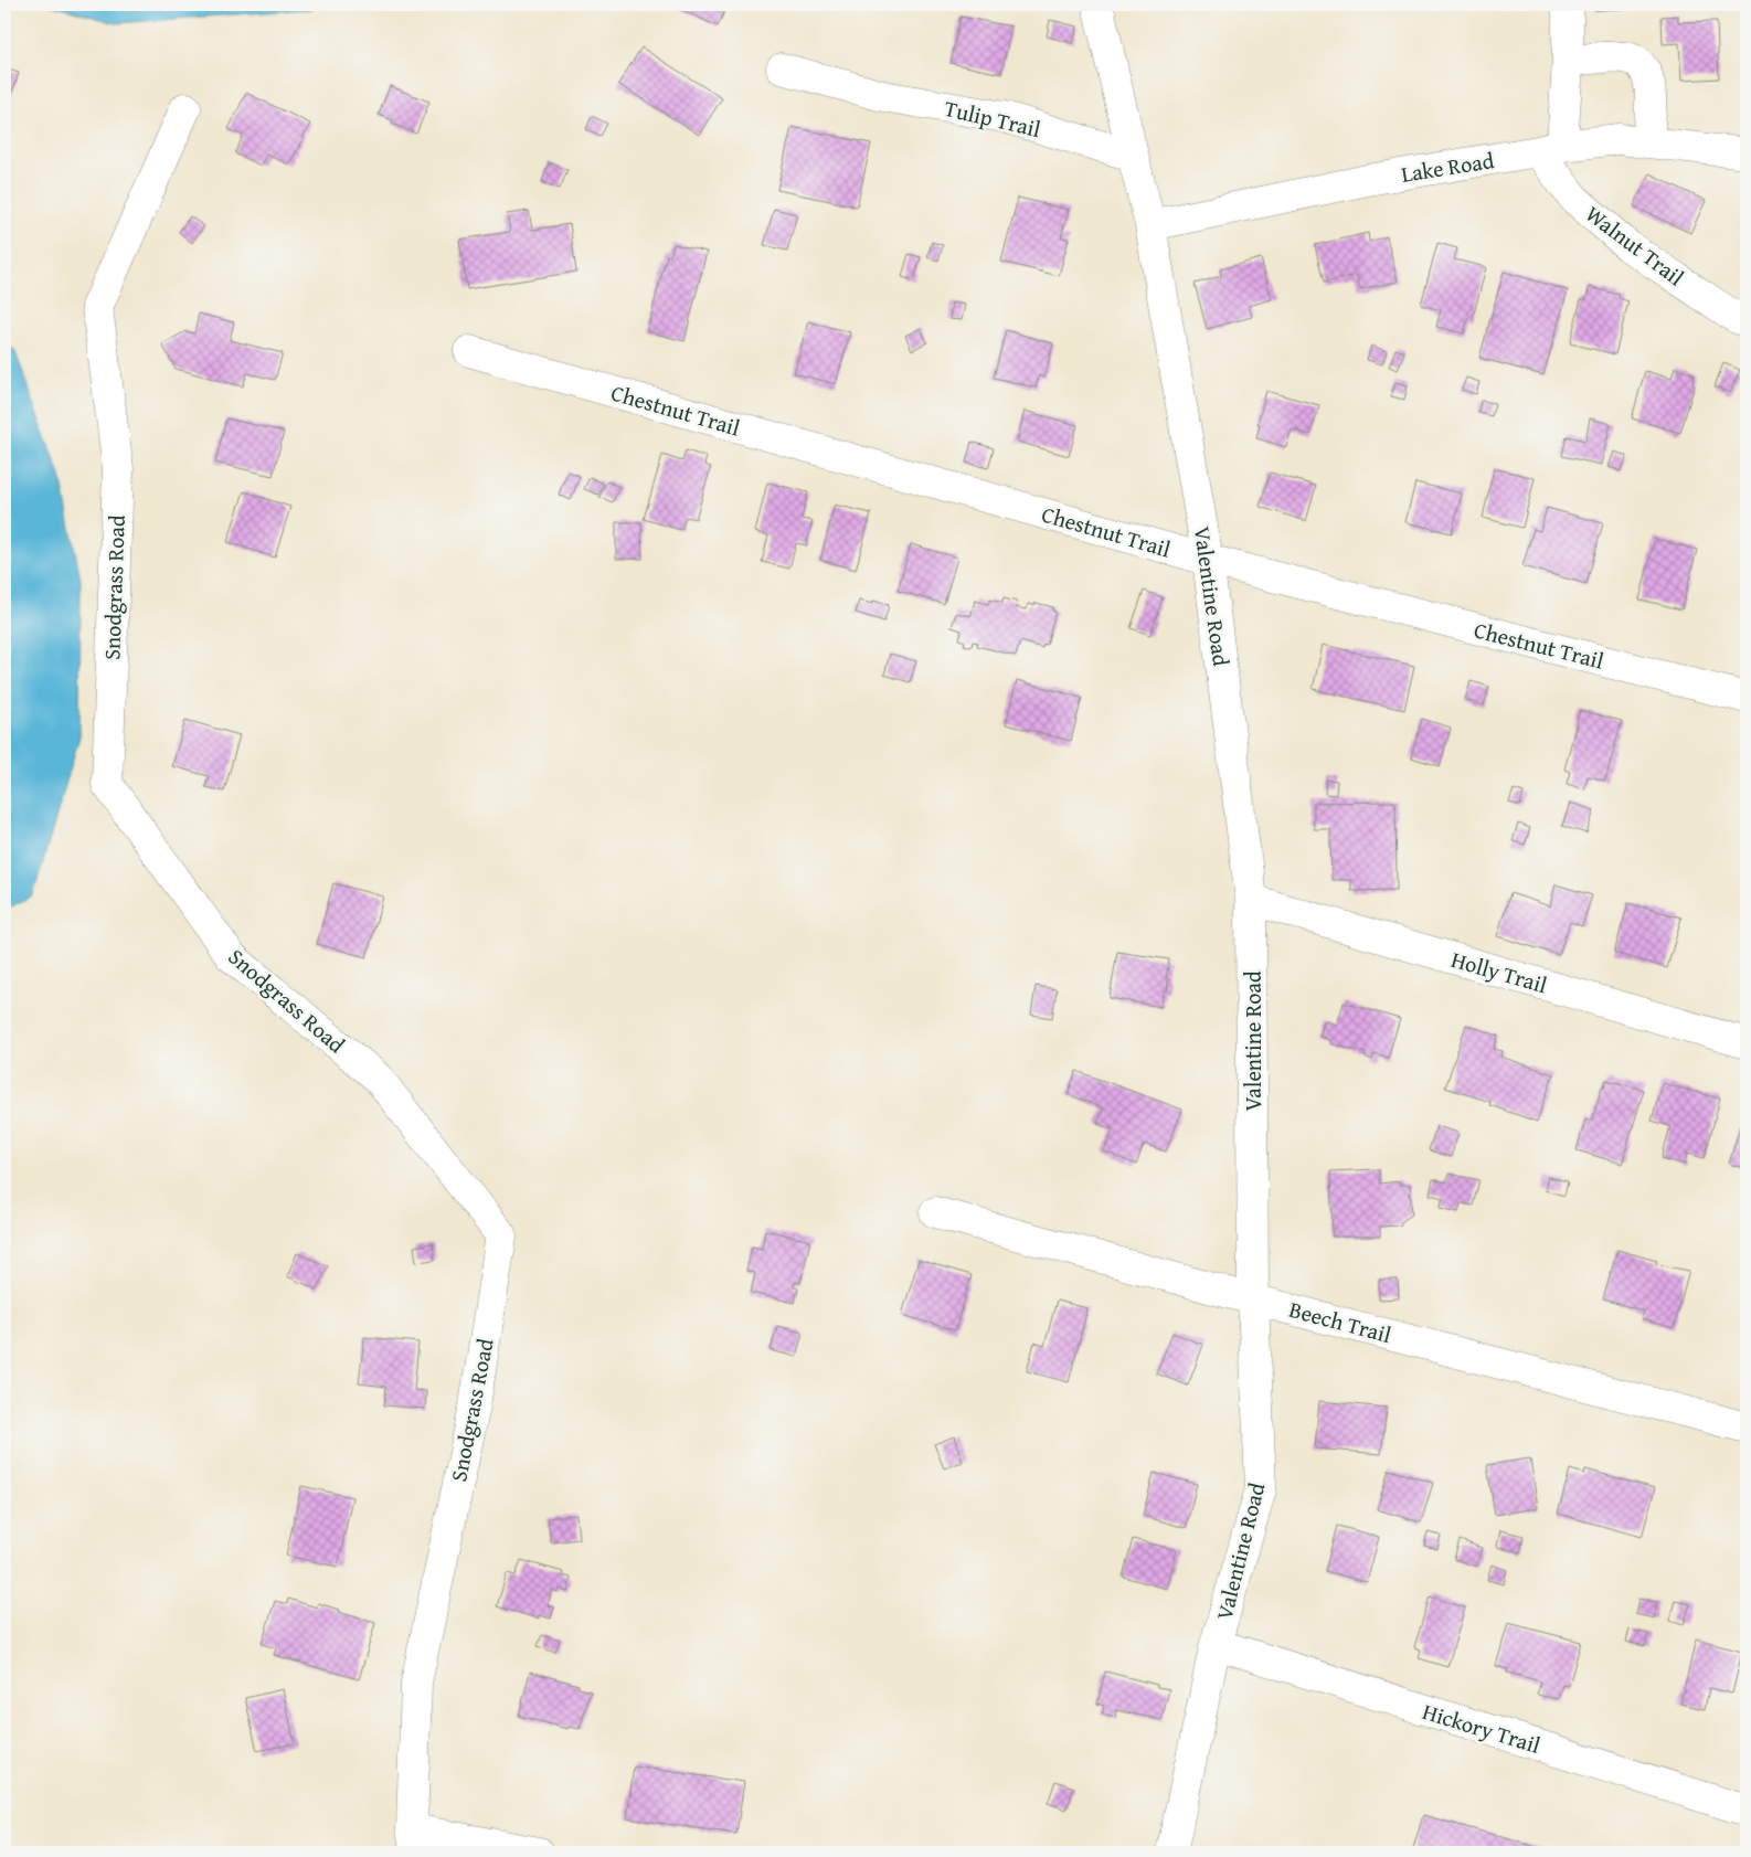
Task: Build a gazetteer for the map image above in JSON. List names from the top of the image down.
{
  "streets": {
    "street": [
      "Tulip Trail",
      "Lake Road",
      "Walnut Trail",
      "Chestnut Trail",
      "Snodgrass Road",
      "Valentine Road",
      "Holly Trail",
      "Beech Trail",
      "Hickory Trail"
    ]
  },
  "crossings": [
    ["Lake Road", "Walnut Trail"],
    ["Lake Road", "Valentine Road"],
    ["Chestnut Trail", "Valentine Road"],
    ["Valentine Road", "Holly Trail"],
    ["Valentine Road", "Beech Trail"],
    ["Valentine Road", "Hickory Trail"]
  ]
}
